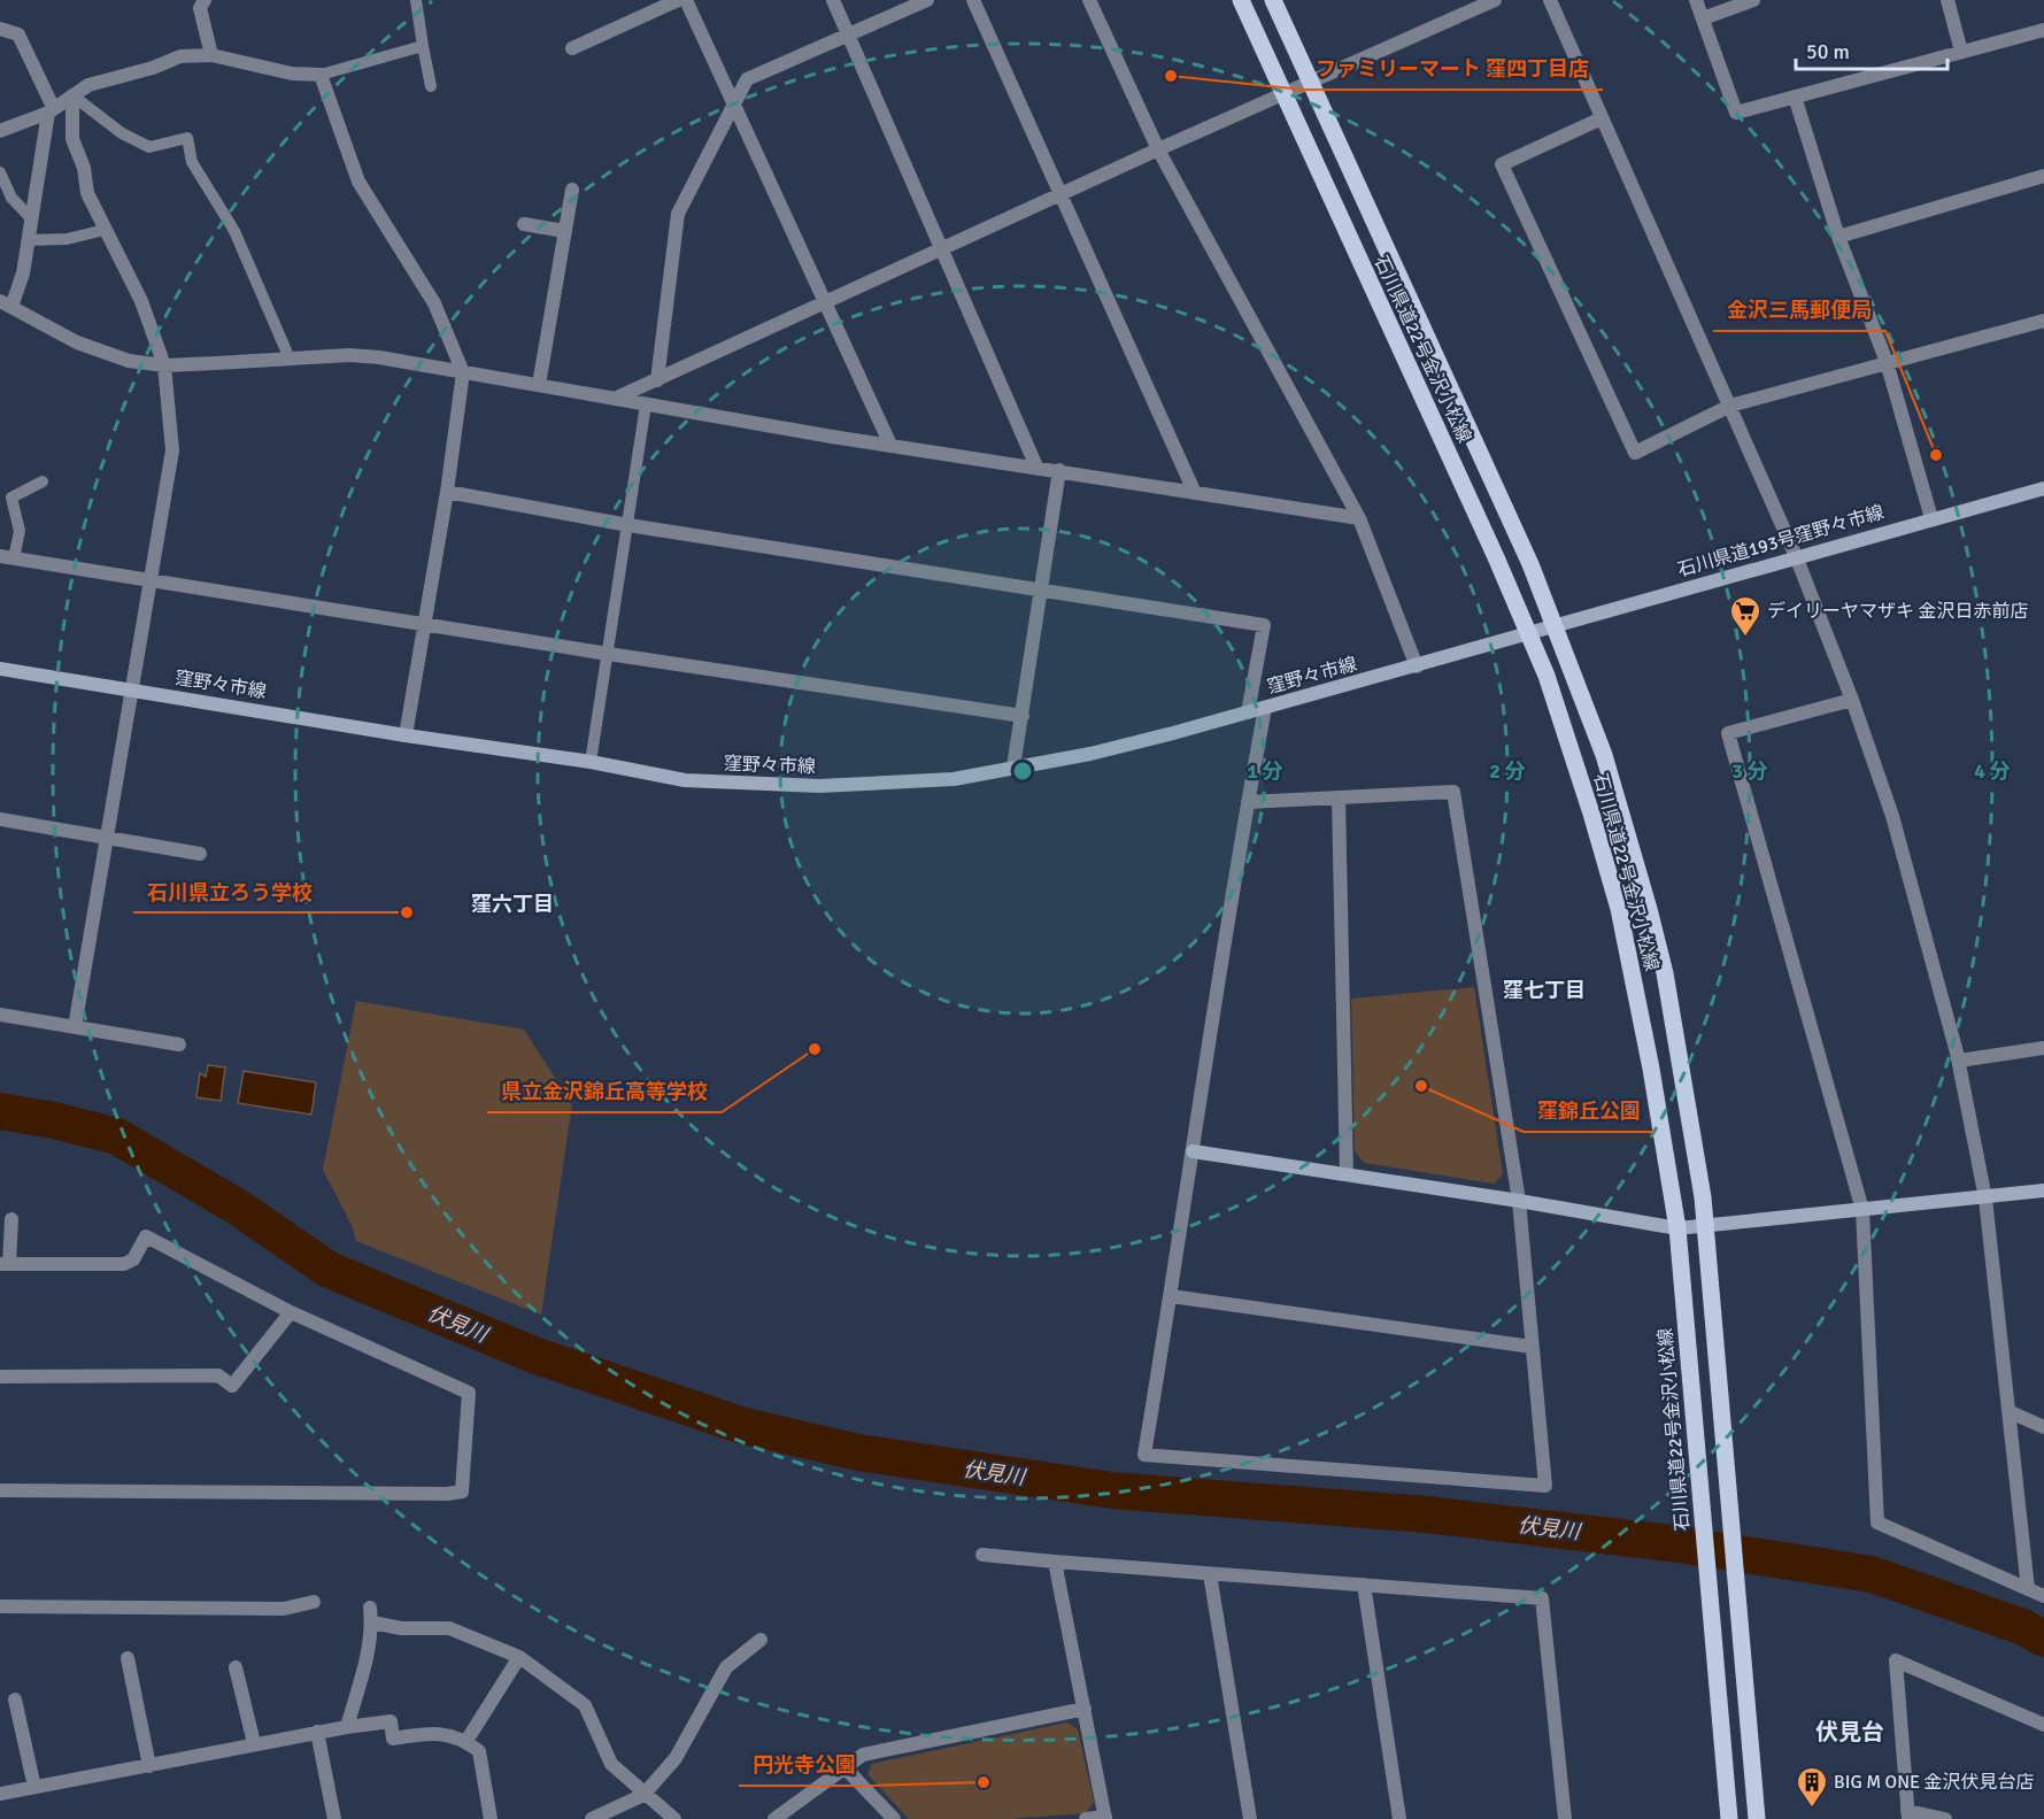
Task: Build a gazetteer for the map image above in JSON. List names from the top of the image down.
{
  "streets": {
    "main road": ["石川県道22号金沢小松線", "石川県道193号窪野々市線", "窪野々市線"]
  },
  "crossings": [
    ["石川県道22号金沢小松線", "石川県道193号窪野々市線"],
    ["石川県道22号金沢小松線", "窪野々市線"],
    ["石川県道193号窪野々市線", "窪野々市線"]
  ],
  "districts": ["窪六丁目", "窪七丁目", "伏見台"],
  "water": ["伏見川"],
  "places": {
    "other": [
      "ファミリーマート 窪四丁目店",
      "金沢三馬郵便局",
      "石川県立ろう学校",
      "県立金沢錦丘高等学校",
      "窪錦丘公園",
      "円光寺公園"
    ],
    "supermarket": ["デイリーヤマザキ 金沢日赤前店"],
    "building": ["BIG M ONE 金沢伏見台店"]
  },
  "scale_bar": "50 m",
  "rings": [
    "1 分",
    "2 分",
    "3 分",
    "4 分"
  ]
}
